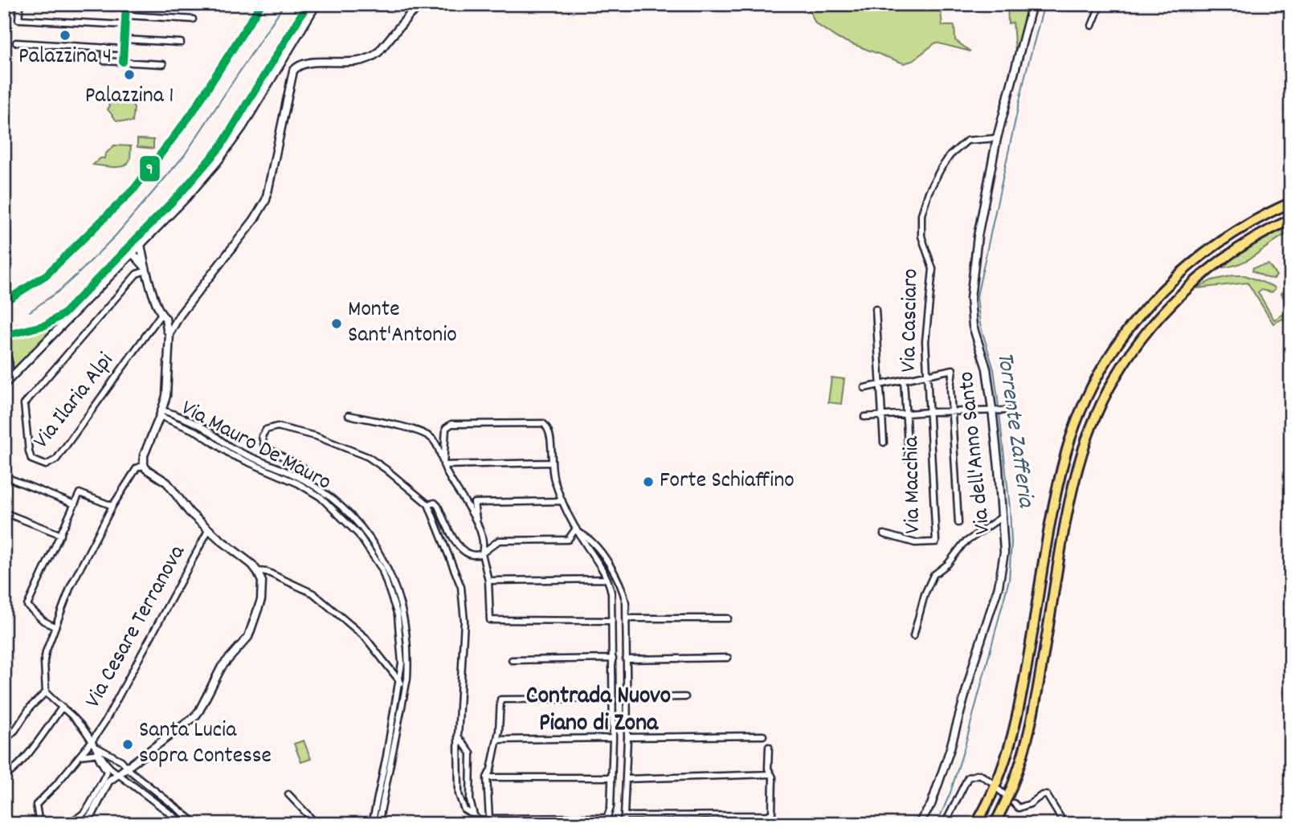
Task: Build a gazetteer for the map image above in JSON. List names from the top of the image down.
{
  "streets": {
    "street": [
      "Via Casciaro",
      "Via Ilaria Alpi",
      "Via Mauro De Mauro",
      "Via dell'Anno Santo",
      "Via Macchia",
      "Via Cesare Terranova"
    ]
  },
  "crossings": [
    ["Via Casciaro", "Via dell'Anno Santo"],
    ["Via Casciaro", "Via Macchia"]
  ],
  "districts": ["Contrada Nuovo Piano di Zona"],
  "water": ["Torrente Zafferia"],
  "places": [
    "Palazzina 4",
    "Palazzina 1",
    "Monte Sant'Antonio",
    "Forte Schiaffino",
    "Santa Lucia sopra Contesse"
  ],
  "lines": ["transit line 9"]
}
